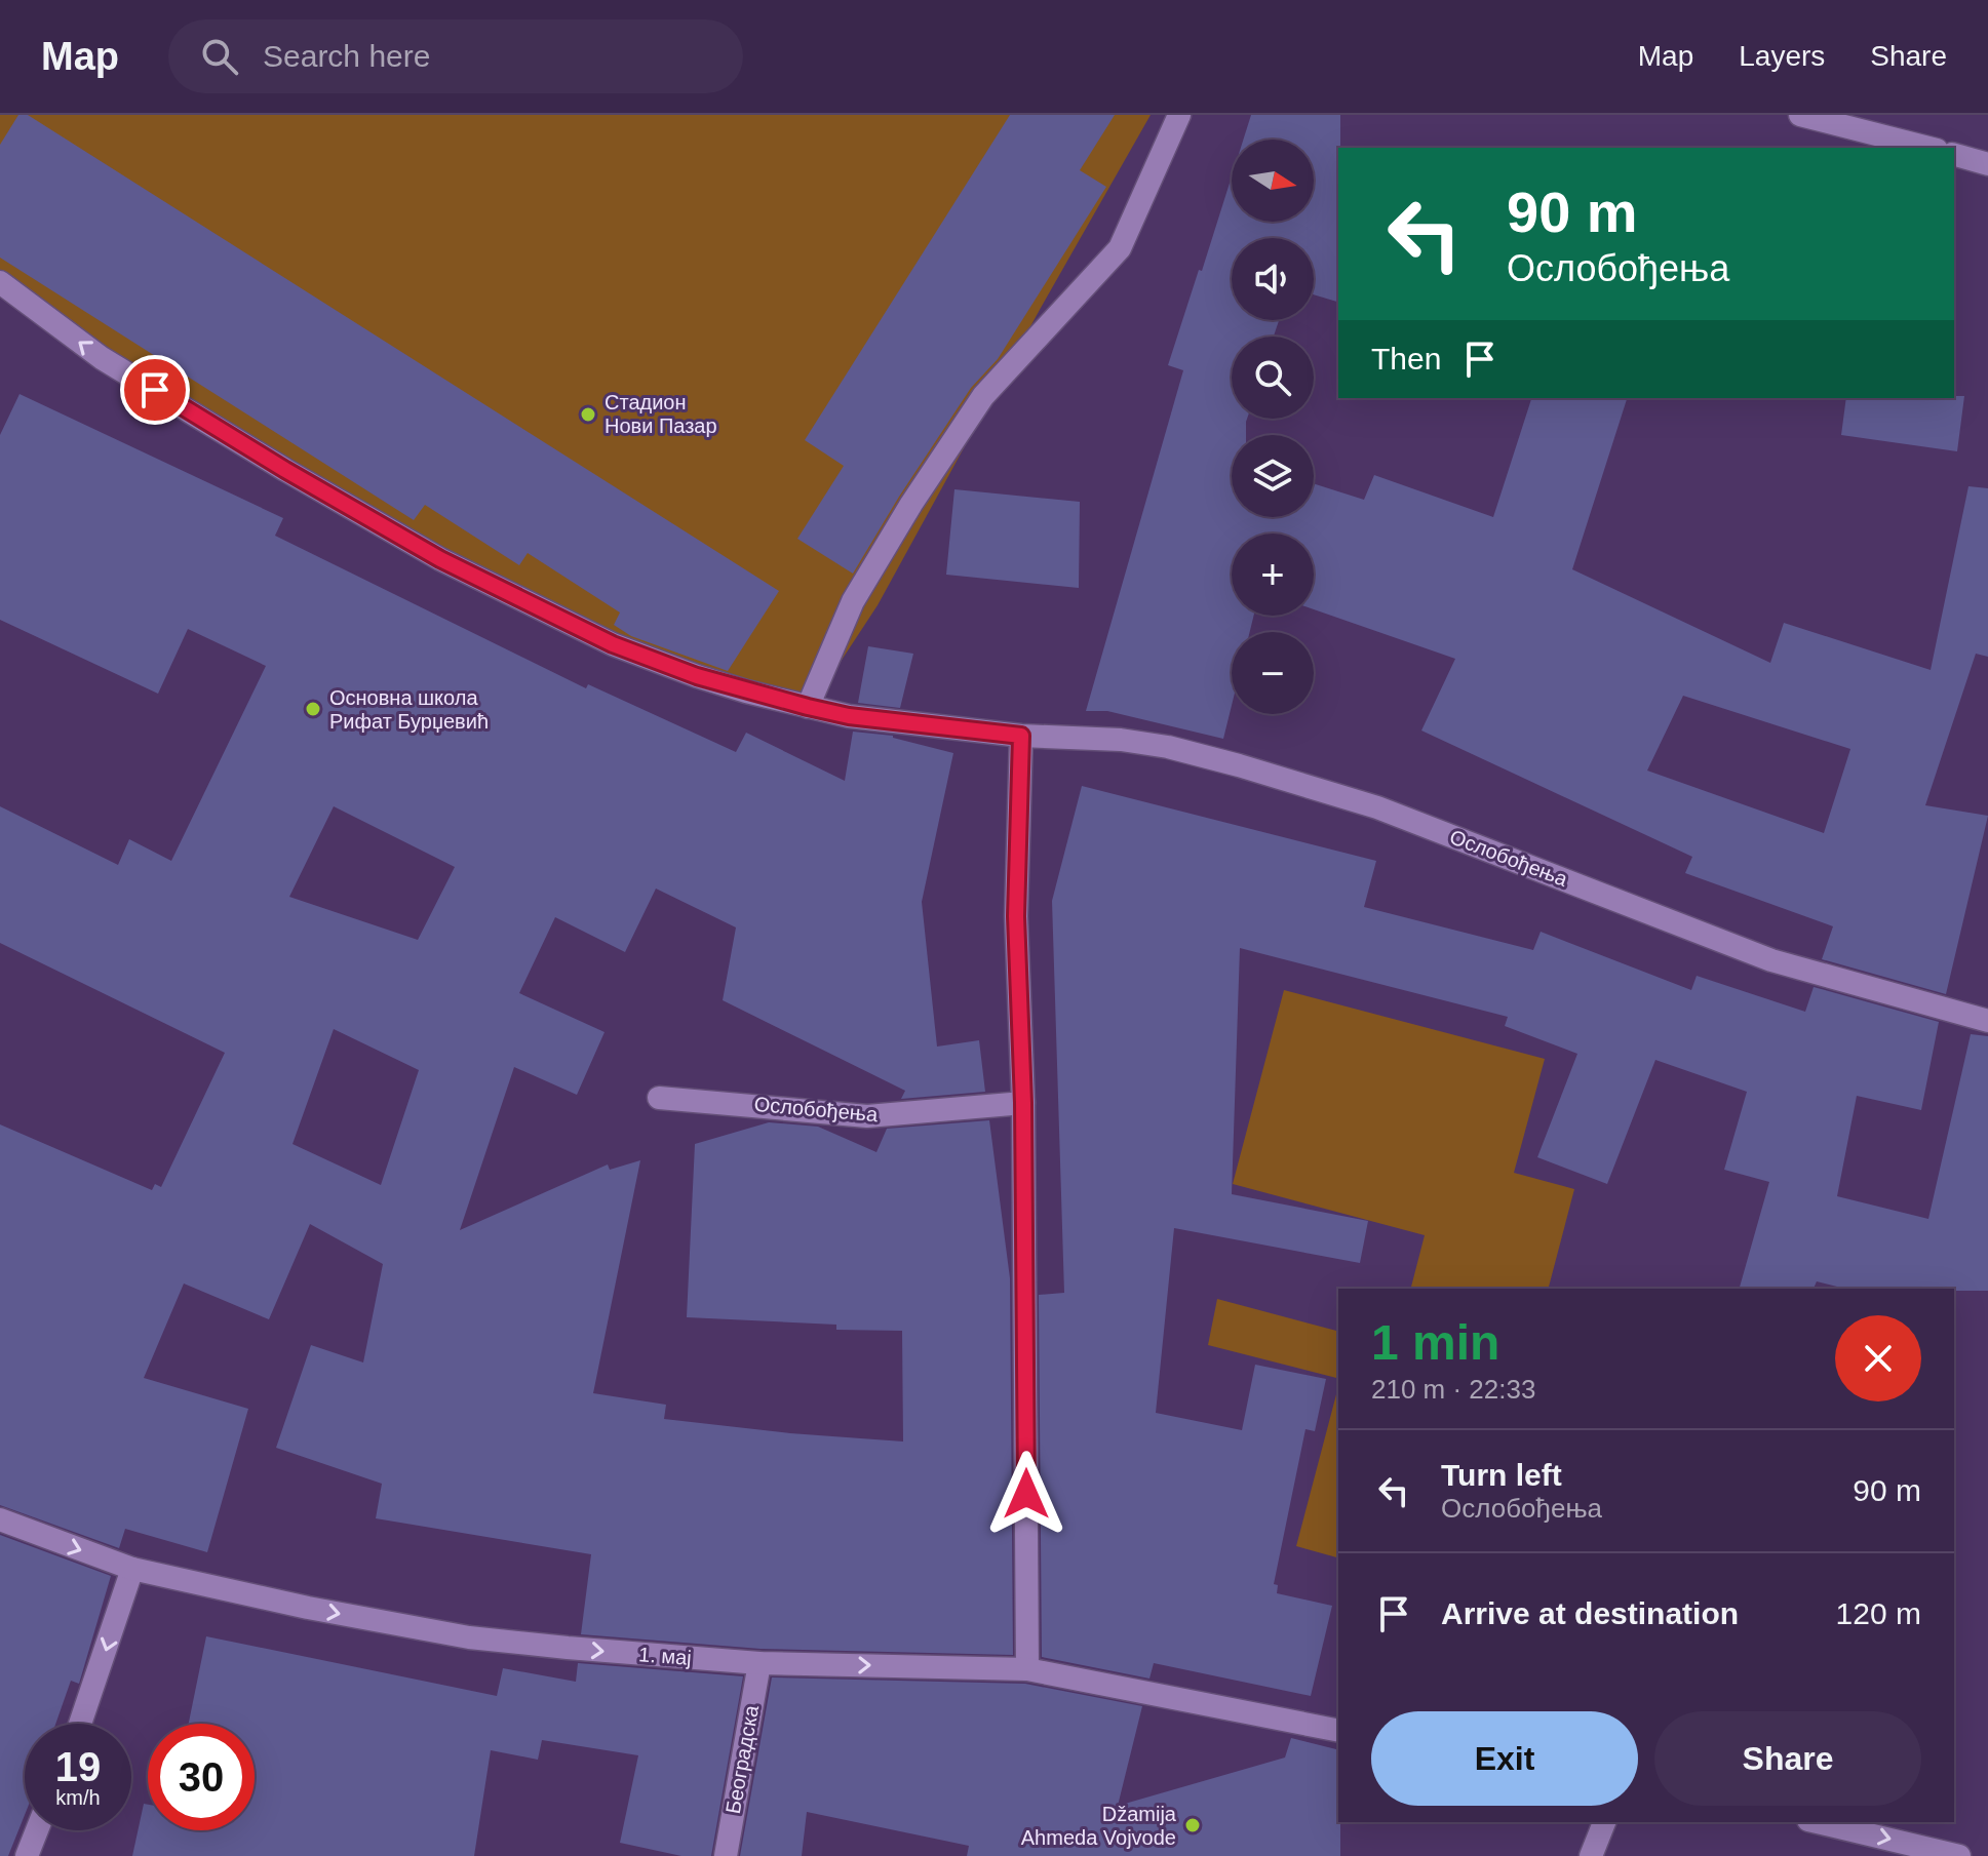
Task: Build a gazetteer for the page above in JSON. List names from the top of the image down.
{
  "streets": {
    "street": ["Ослобођења", "1. мај", "Београдска"]
  },
  "crossings": [
    ["1. мај", "Београдска"]
  ],
  "one_way": ["Ослобођења", "1. мај"],
  "places": ["Стадион Нови Пазар", "Основна школа Рифат Бурџевић", "Džamija Ahmeda Vojvode"],
  "north": "right",
  "page": {
    "header": "Map",
    "search": "Search here",
    "nav": ["Map", "Layers", "Share"],
    "map_buttons": ["+", "−"],
    "turn": ["90 m", "Ослобођења"],
    "then": "Then",
    "heading": ["1 min", "210 m · 22:33"],
    "list": [
      {
        "name": "Turn left",
        "note": "Ослобођења",
        "value": "90 m"
      },
      {
        "name": "Arrive at destination",
        "value": "120 m"
      }
    ],
    "buttons": ["Exit", "Share"],
    "speed": "19 km/h",
    "limit": "30"
  }
}
